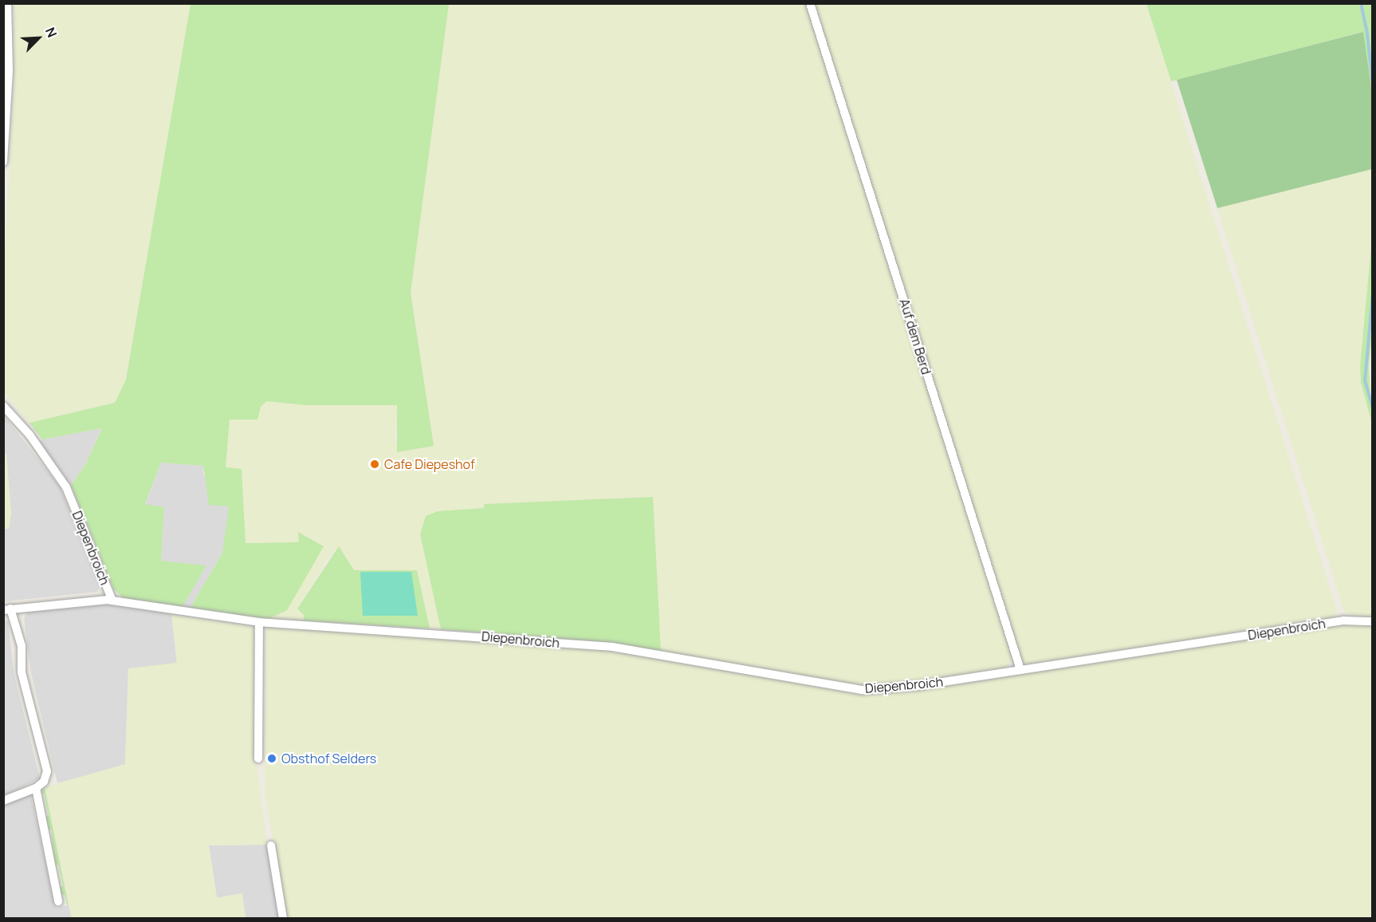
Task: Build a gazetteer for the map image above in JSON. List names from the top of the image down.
{
  "streets": {
    "street": ["Auf dem Berd", "Diepenbroich"]
  },
  "crossings": [
    ["Auf dem Berd", "Diepenbroich"]
  ],
  "places": ["Cafe Diepeshof", "Obsthof Selders"],
  "north": "top right"
}
